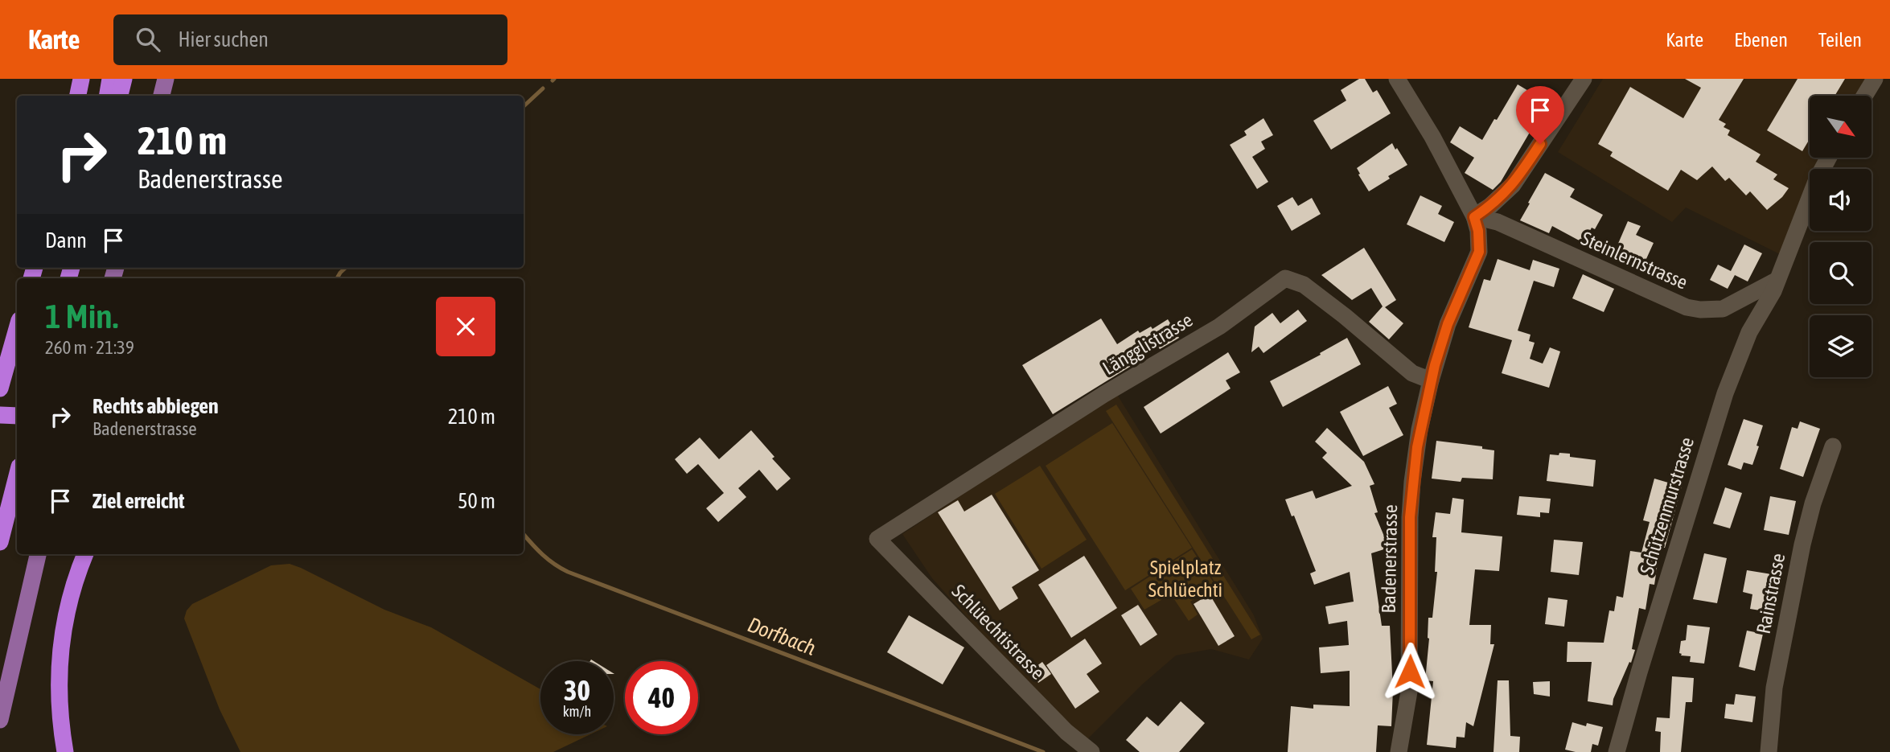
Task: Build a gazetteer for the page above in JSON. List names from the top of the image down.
{
  "streets": {
    "street": [
      "Steinlernstrasse",
      "Längglistrasse",
      "Schützenmurstrasse",
      "Badenerstrasse",
      "Rainstrasse",
      "Schlüechtistrasse"
    ]
  },
  "crossings": [
    ["Steinlernstrasse", "Schützenmurstrasse"],
    ["Steinlernstrasse", "Badenerstrasse"],
    ["Längglistrasse", "Badenerstrasse"],
    ["Längglistrasse", "Schlüechtistrasse"]
  ],
  "water": ["Dorfbach"],
  "parks": ["Spielplatz Schlüechti"],
  "north": "bottom right",
  "page": {
    "header": "Karte",
    "search": "Hier suchen",
    "nav": ["Karte", "Ebenen", "Teilen"],
    "turn": ["210 m", "Badenerstrasse"],
    "then": "Dann",
    "heading": ["1 Min.", "260 m · 21:39"],
    "list": [
      {
        "name": "Rechts abbiegen",
        "note": "Badenerstrasse",
        "value": "210 m"
      },
      {
        "name": "Ziel erreicht",
        "value": "50 m"
      }
    ],
    "speed": "30 km/h",
    "limit": "40"
  }
}
